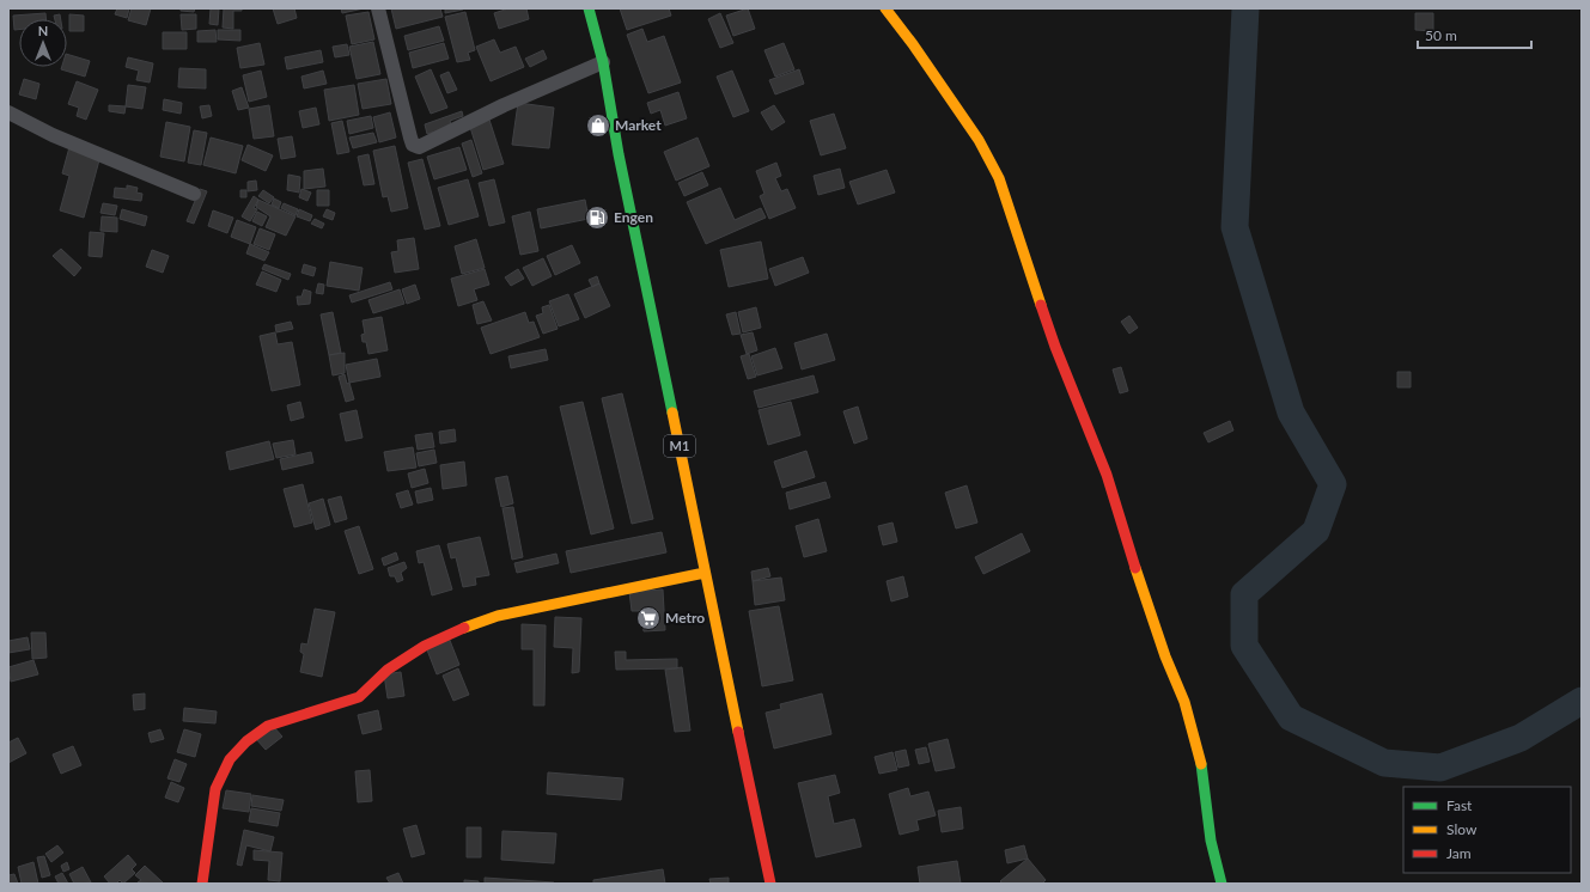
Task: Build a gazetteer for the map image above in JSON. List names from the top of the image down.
{
  "streets": {
    "main road": ["M1"]
  },
  "places": {
    "shop": ["Market"],
    "fuel station": ["Engen"],
    "supermarket": ["Metro"]
  },
  "legend": ["Fast", "Slow", "Jam"],
  "scale_bar": "50 m",
  "north": "top"
}
